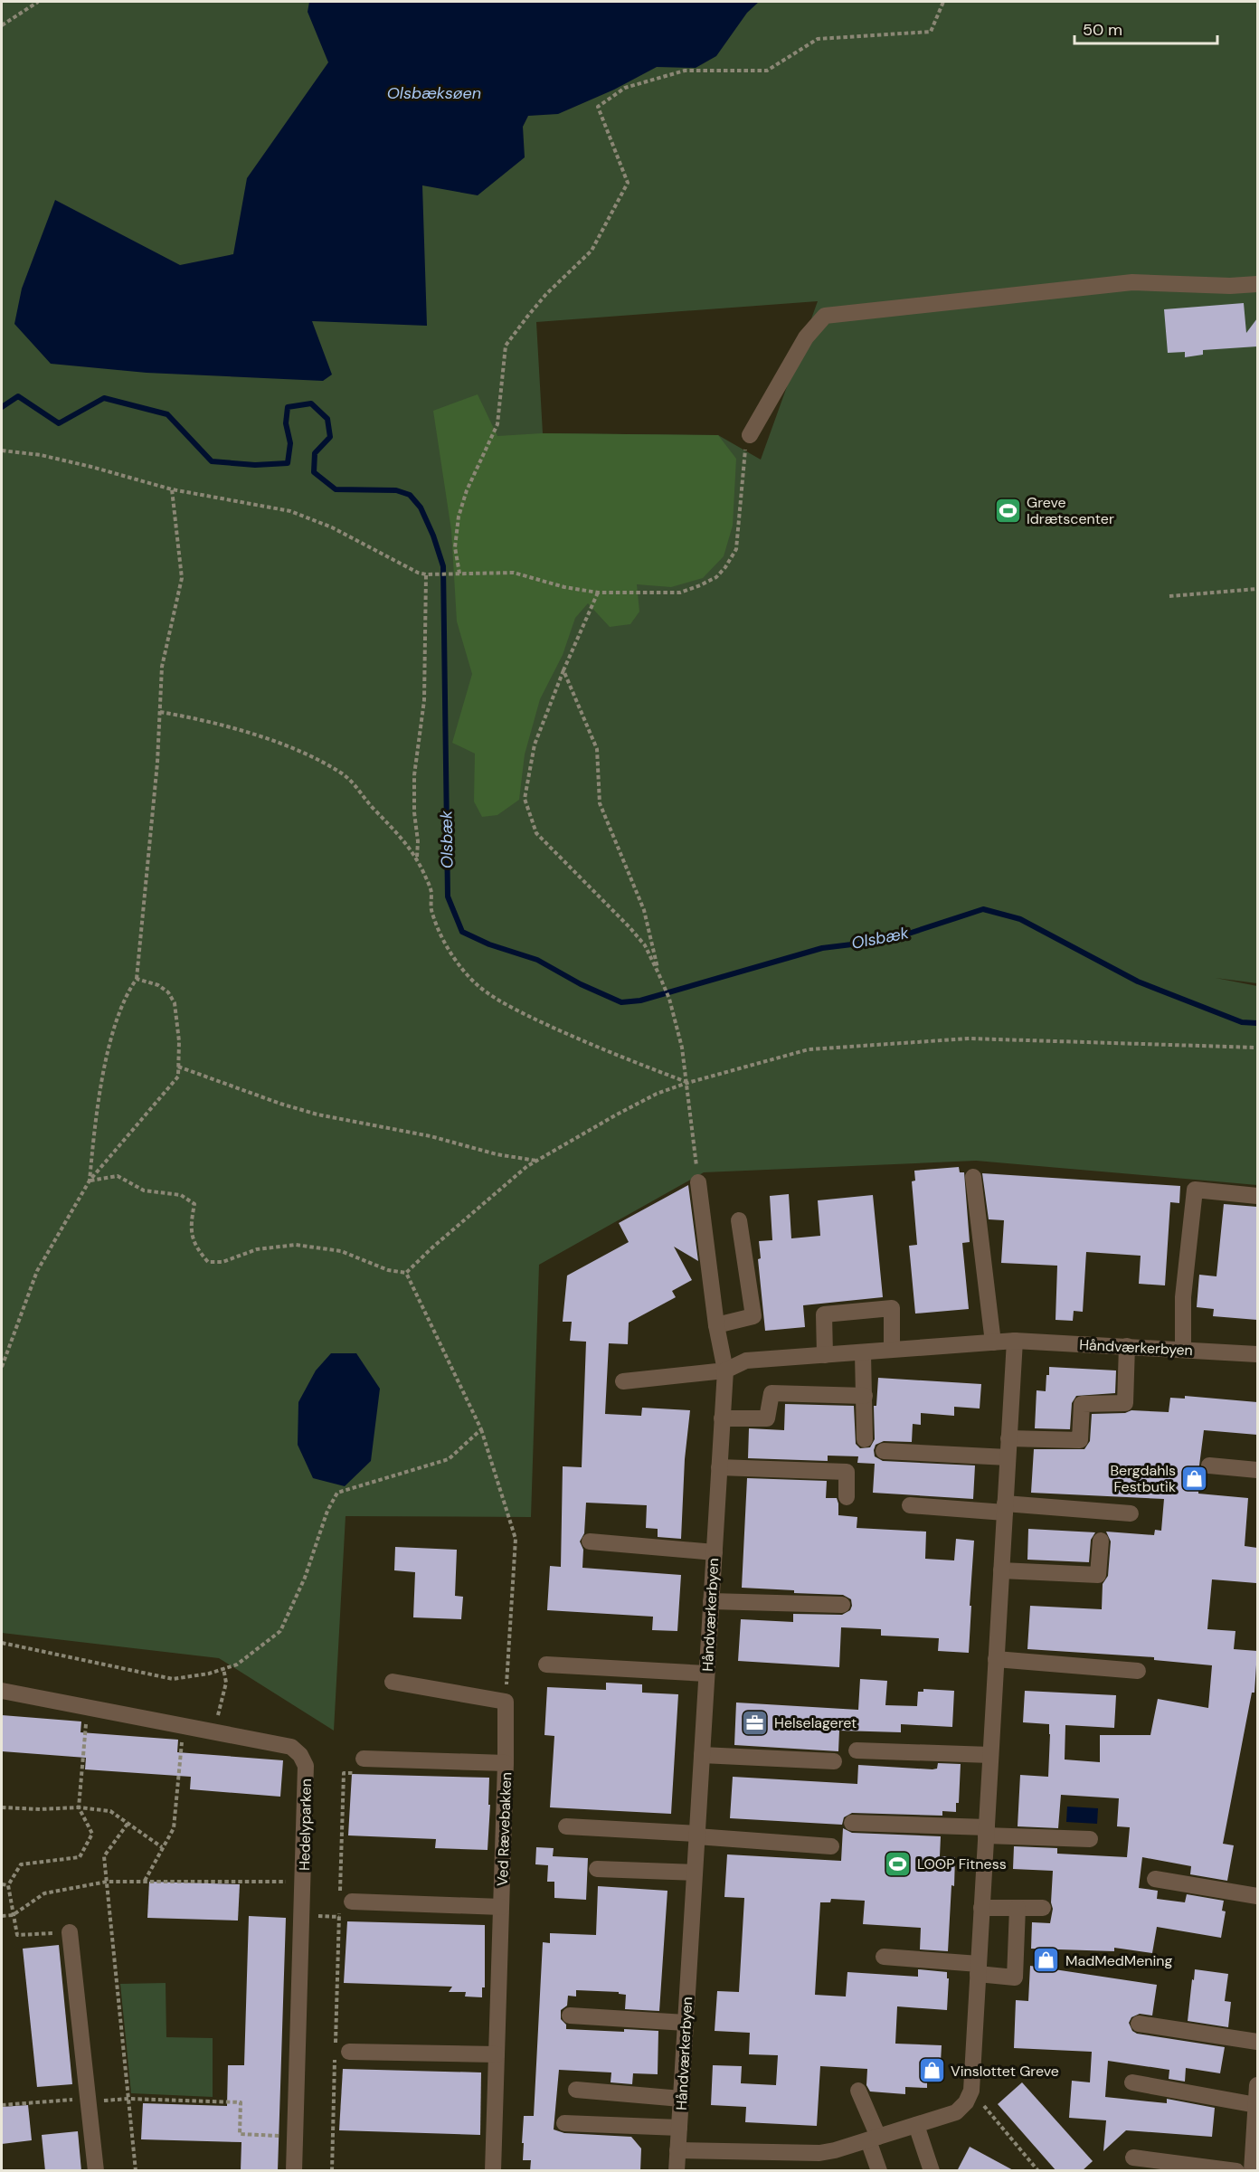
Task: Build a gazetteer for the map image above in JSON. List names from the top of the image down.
{
  "streets": {
    "street": ["Håndværkerbyen", "Hedelyparken", "Ved Rævebakken"]
  },
  "water": ["Olsbæksøen", "Olsbæk"],
  "places": {
    "sports": ["Greve Idrætscenter", "LOOP Fitness"],
    "shop": ["Bergdahls Festbutik", "MadMedMening", "Vinslottet Greve"],
    "office": ["Helselageret"]
  },
  "scale_bar": "50 m"
}
